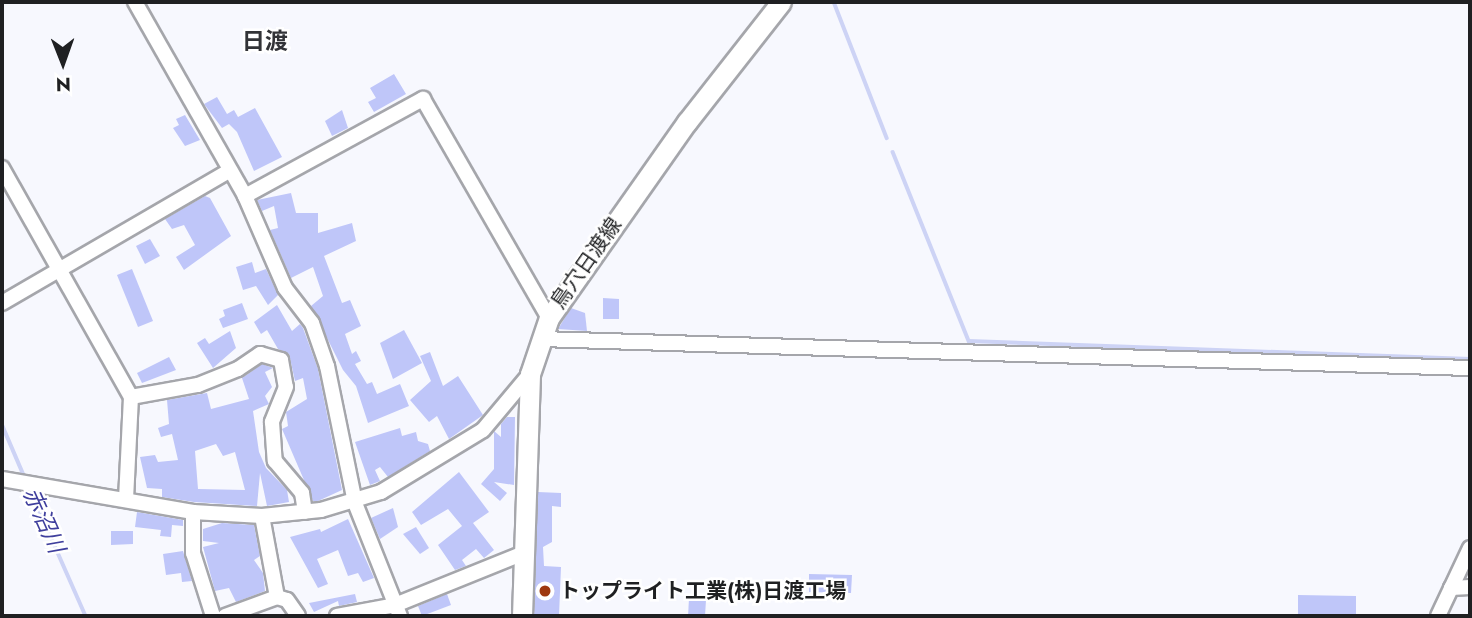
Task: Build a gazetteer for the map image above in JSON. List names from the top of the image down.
{
  "streets": {
    "main road": ["鳥穴日渡線"]
  },
  "districts": ["日渡"],
  "water": ["赤沼川"],
  "places": ["トップライト工業(株)日渡工場"],
  "north": "bottom"
}
